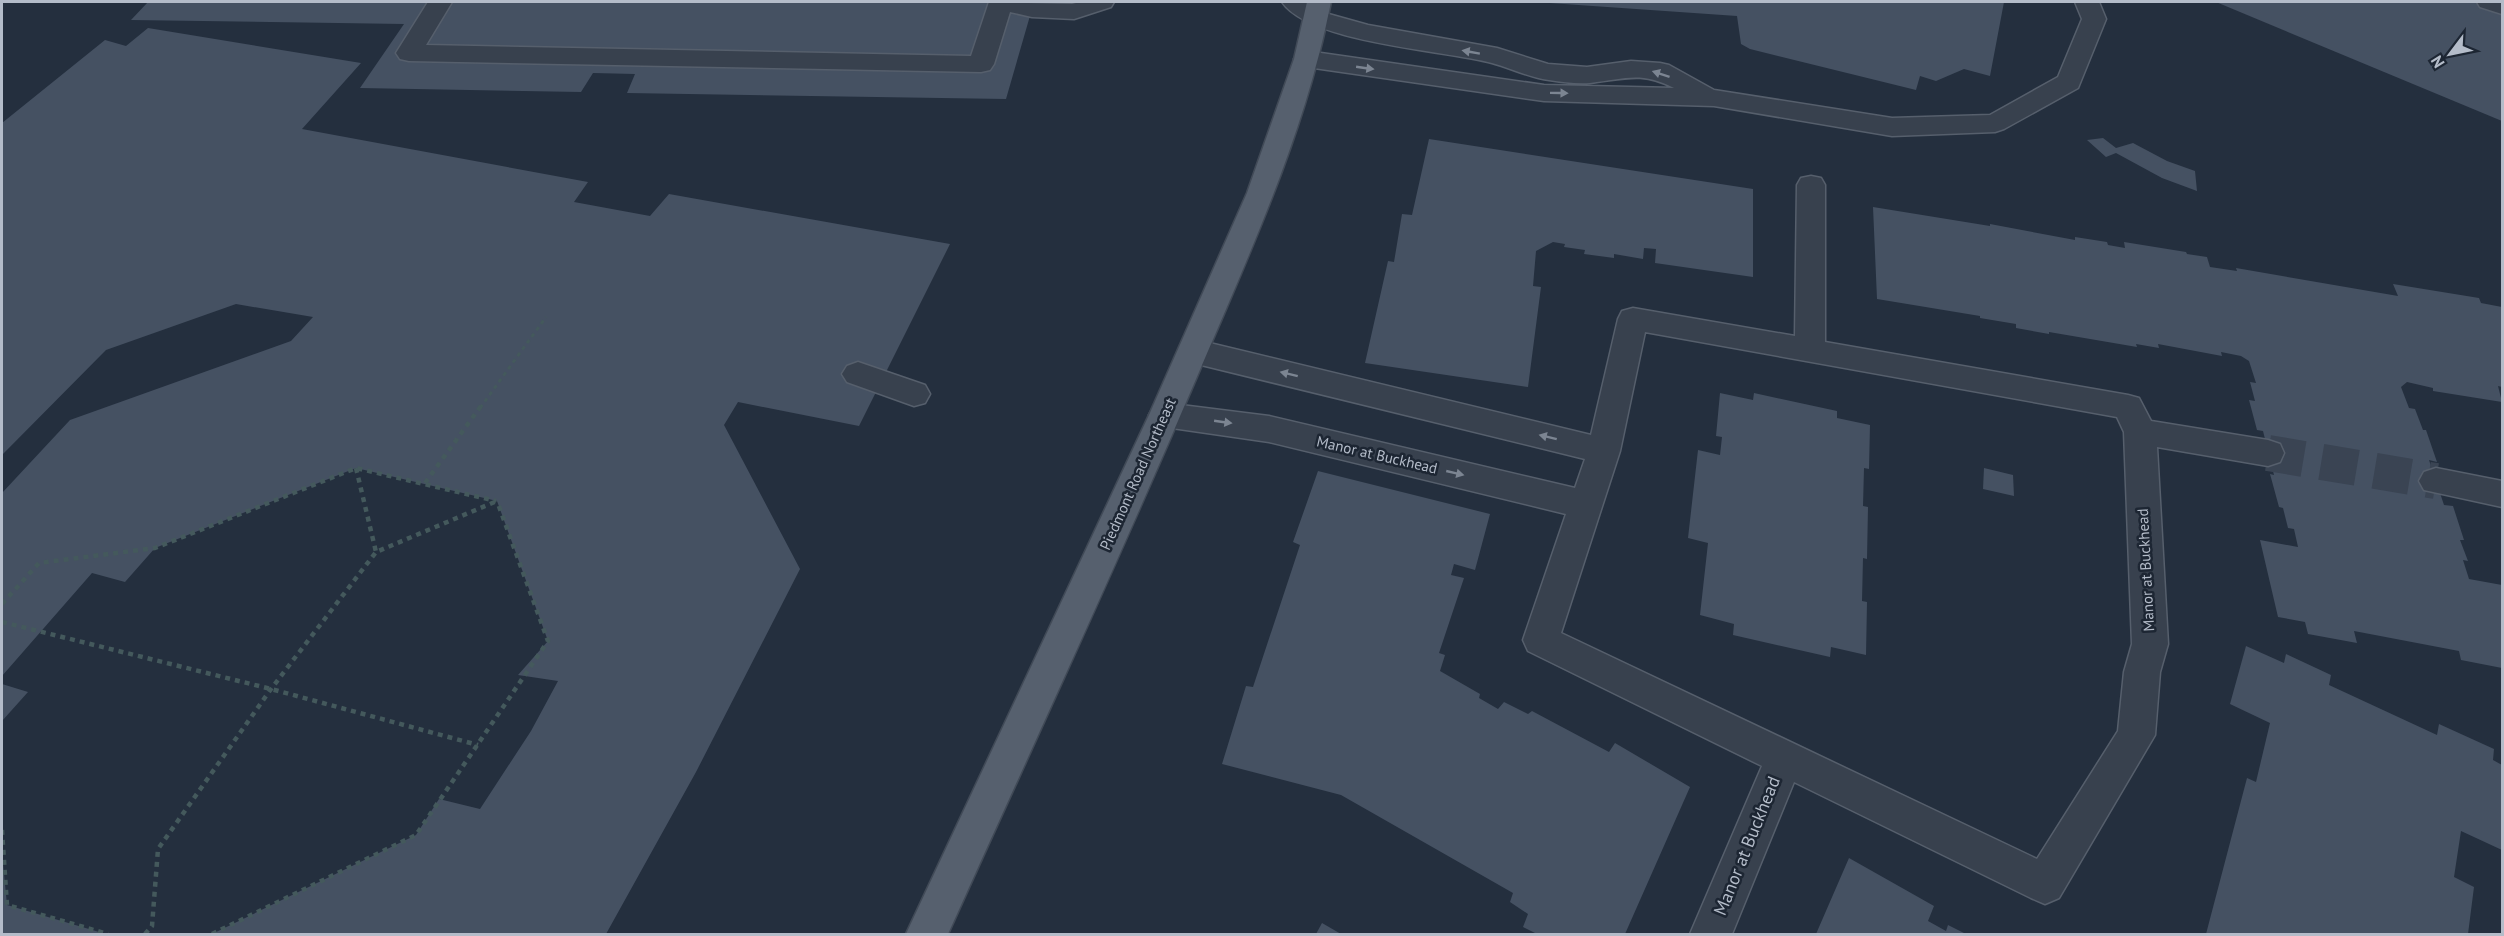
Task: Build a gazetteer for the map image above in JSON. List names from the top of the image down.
{
  "streets": {
    "main road": ["Piedmont Road Northeast"],
    "street": ["Manor at Buckhead"]
  },
  "crossings": [
    ["Manor at Buckhead", "Piedmont Road Northeast"]
  ],
  "north": "bottom left"
}
